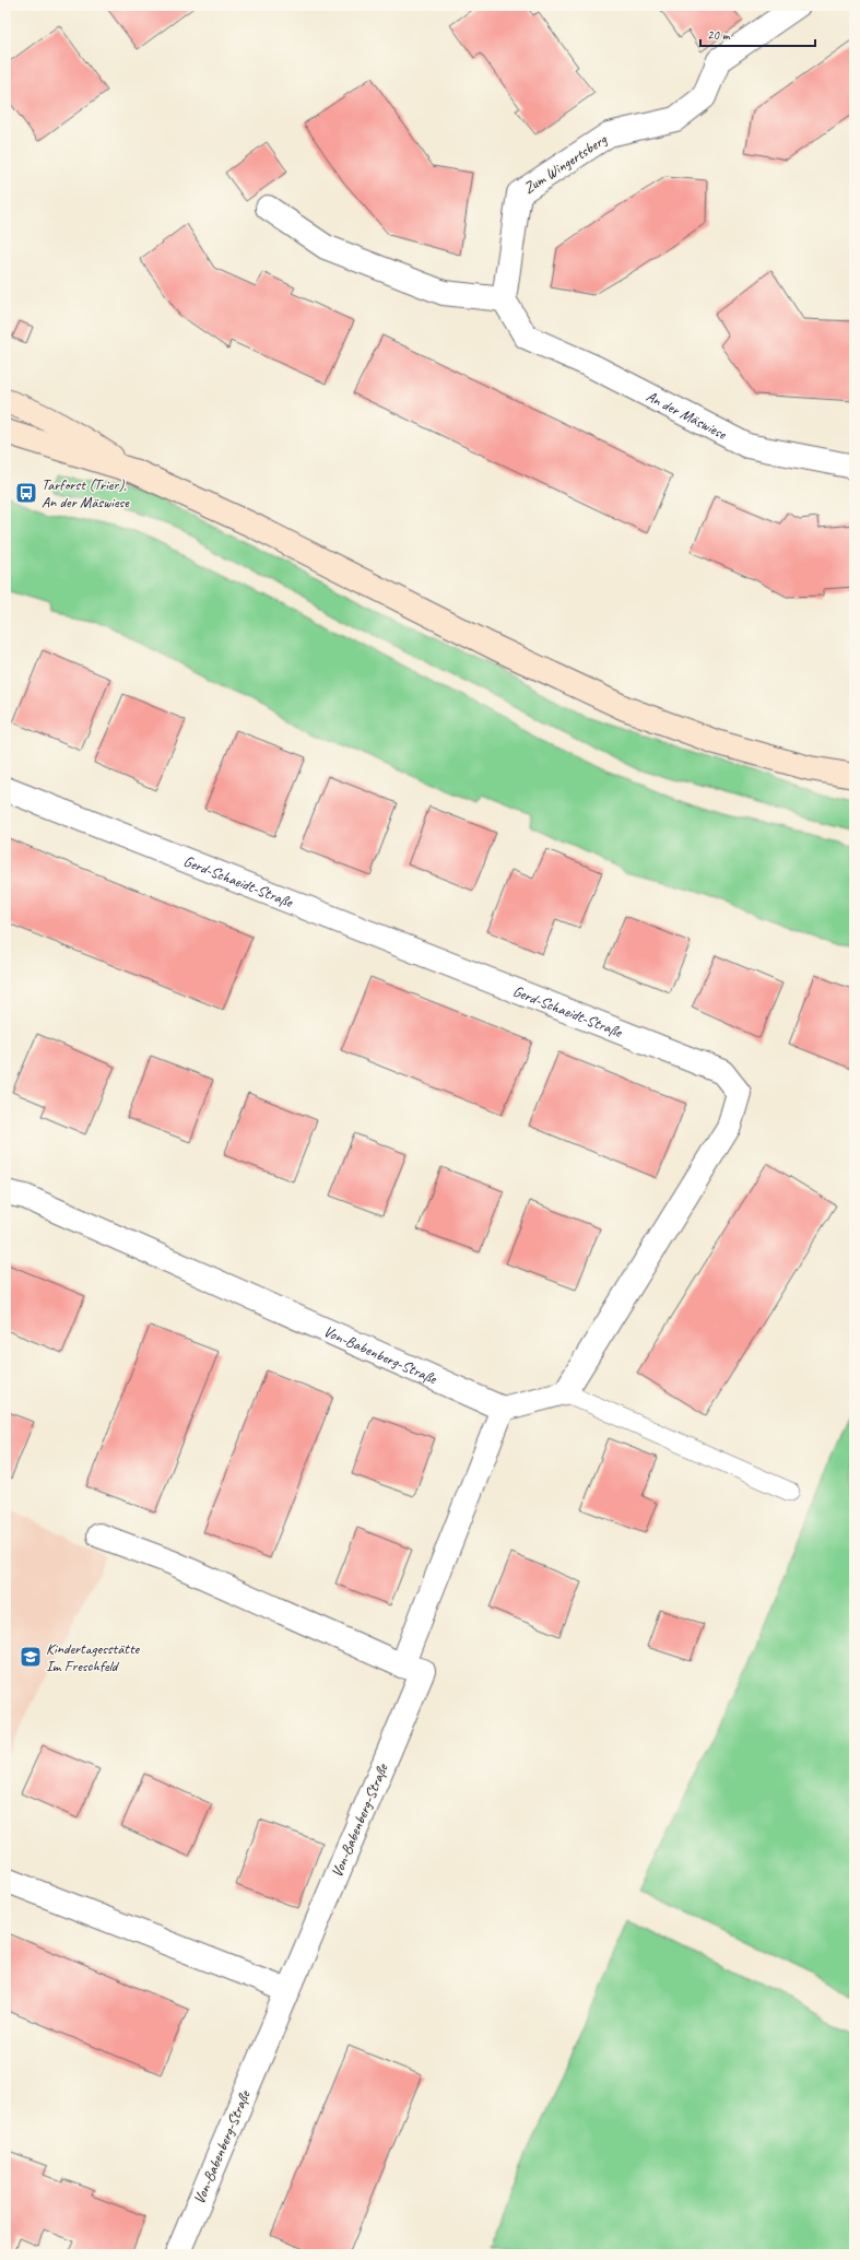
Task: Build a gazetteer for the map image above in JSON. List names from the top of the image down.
{
  "streets": {
    "street": [
      "Zum Wingertsberg",
      "An der Mäswiese",
      "Gerd-Schaeidt-Straße",
      "Von-Babenberg-Straße"
    ]
  },
  "crossings": [
    ["Zum Wingertsberg", "An der Mäswiese"]
  ],
  "places": {
    "bus stop": ["Tarforst (Trier), An der Mäswiese"],
    "school or university": ["Kindertagesstätte Im Freschfeld"]
  },
  "scale_bar": "20 m"
}
